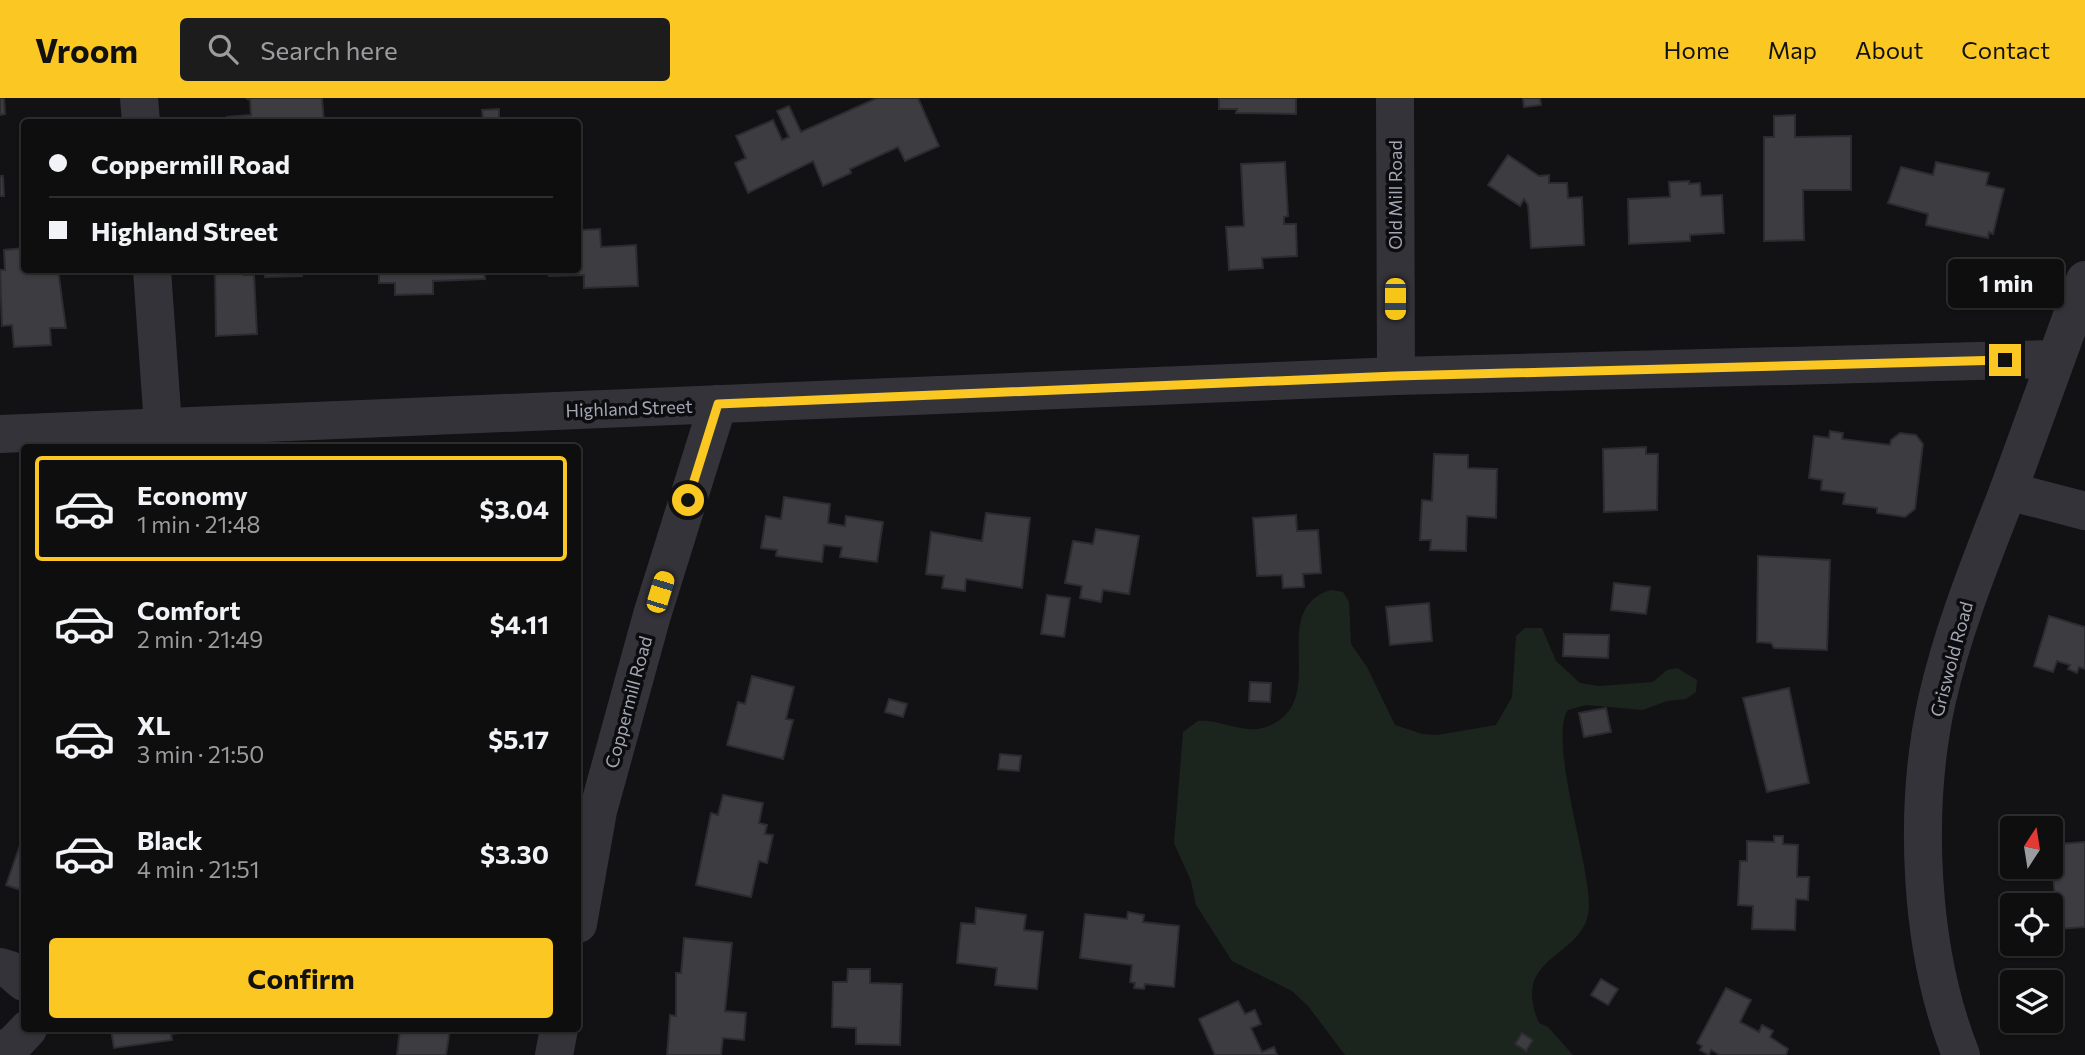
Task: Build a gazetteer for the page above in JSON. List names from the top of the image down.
{
  "streets": {
    "street": [
      "Old Mill Road",
      "Highland Street",
      "Griswold Road",
      "Coppermill Road"
    ]
  },
  "crossings": [
    ["Old Mill Road", "Highland Street"],
    ["Highland Street", "Griswold Road"],
    ["Highland Street", "Coppermill Road"]
  ],
  "north": "top",
  "page": {
    "header": "Vroom",
    "search": "Search here",
    "nav": [
      "Home",
      "Map",
      "About",
      "Contact"
    ],
    "banner": ["Coppermill Road", "Highland Street"],
    "bubble": "1 min",
    "list": [
      {
        "name": "Economy",
        "note": "1 min · 21:48",
        "value": "$3.04"
      },
      {
        "name": "Comfort",
        "note": "2 min · 21:49",
        "value": "$4.11"
      },
      {
        "name": "XL",
        "note": "3 min · 21:50",
        "value": "$5.17"
      },
      {
        "name": "Black",
        "note": "4 min · 21:51",
        "value": "$3.30"
      }
    ],
    "buttons": "Confirm"
  }
}
